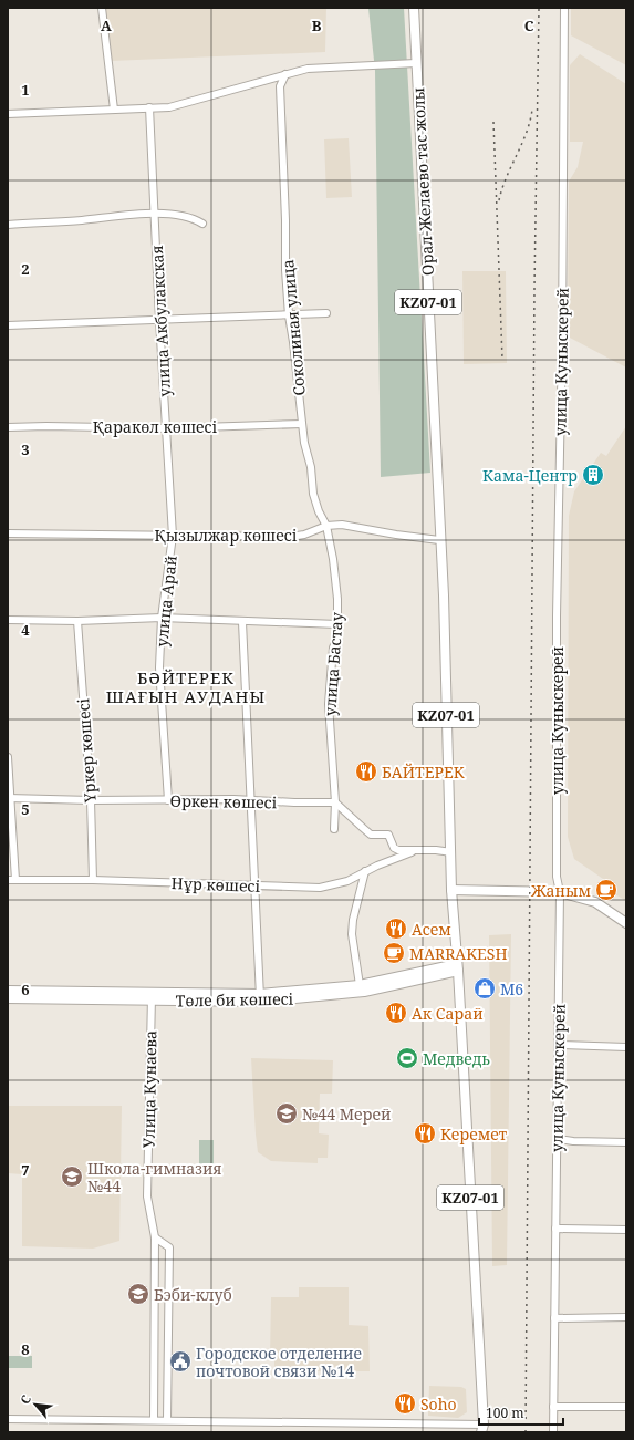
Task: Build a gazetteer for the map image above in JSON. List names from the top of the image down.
{
  "streets": {
    "main road": ["Орал-Желаево тас жолы", "KZ07-01", "Төле би көшесі"],
    "street": [
      "улица Акбулакская",
      "Соколиная улица",
      "улица Куныскерей",
      "Қаракөл көшесі",
      "Қызылжар көшесі",
      "улица Арай",
      "улица Бастау",
      "Үркер көшесі",
      "Өркен көшесі",
      "Нұр көшесі",
      "Улица Кунаева"
    ]
  },
  "crossings": [
    ["Орал-Желаево тас жолы", "KZ07-01"],
    ["Орал-Желаево тас жолы", "Қызылжар көшесі"],
    ["KZ07-01", "Қызылжар көшесі"],
    ["KZ07-01", "Төле би көшесі"],
    ["улица Акбулакская", "Қаракөл көшесі"],
    ["улица Акбулакская", "Қызылжар көшесі"],
    ["улица Акбулакская", "улица Арай"],
    ["Соколиная улица", "Қаракөл көшесі"],
    ["Соколиная улица", "Қызылжар көшесі"],
    ["Соколиная улица", "улица Бастау"],
    ["Қызылжар көшесі", "улица Арай"],
    ["Қызылжар көшесі", "улица Бастау"],
    ["улица Арай", "Өркен көшесі"],
    ["улица Бастау", "Өркен көшесі"],
    ["Үркер көшесі", "Өркен көшесі"],
    ["Үркер көшесі", "Нұр көшесі"],
    ["Төле би көшесі", "Улица Кунаева"]
  ],
  "districts": ["БӘЙТЕРЕК ШАҒЫН АУДАНЫ"],
  "places": {
    "building": ["Кама-Центр"],
    "restaurant": [
      "БАЙТЕРЕК",
      "Асем",
      "Ак Сарай",
      "Керемет",
      "Soho"
    ],
    "cafe": ["Жаным", "MARRAKESH"],
    "shop": ["М6"],
    "sports": ["Медведь"],
    "school or university": ["№44 Мерей", "Школа-гимназия №44", "Бэби-клуб"],
    "public building": ["Городское отделение почтовой связи №14"]
  },
  "scale_bar": "100 m",
  "north": "top left",
  "grid": {
    "columns": ["A", "B", "C"],
    "rows": [
      "1",
      "2",
      "3",
      "4",
      "5",
      "6",
      "7",
      "8"
    ]
  }
}
